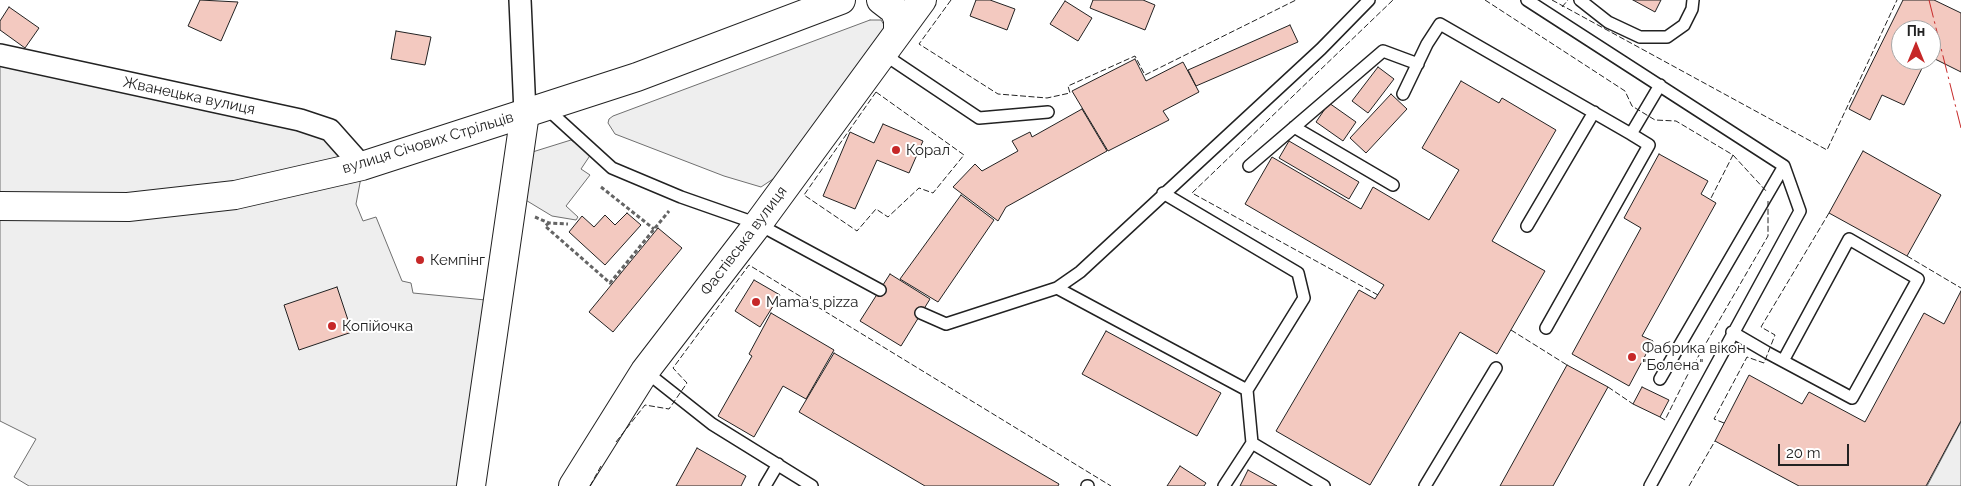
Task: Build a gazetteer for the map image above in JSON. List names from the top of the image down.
{
  "streets": {
    "main road": ["вулиця Січових Стрільців", "Фастівська вулиця"],
    "street": ["Жванецька вулиця"]
  },
  "crossings": [
    ["Жванецька вулиця", "вулиця Січових Стрільців"]
  ],
  "places": [
    "Корал",
    "Кемпінг",
    "Mama's pizza",
    "Копійочка",
    "Фабрика вікон \"Болена\""
  ],
  "scale_bar": "20 m",
  "north": "top"
}
